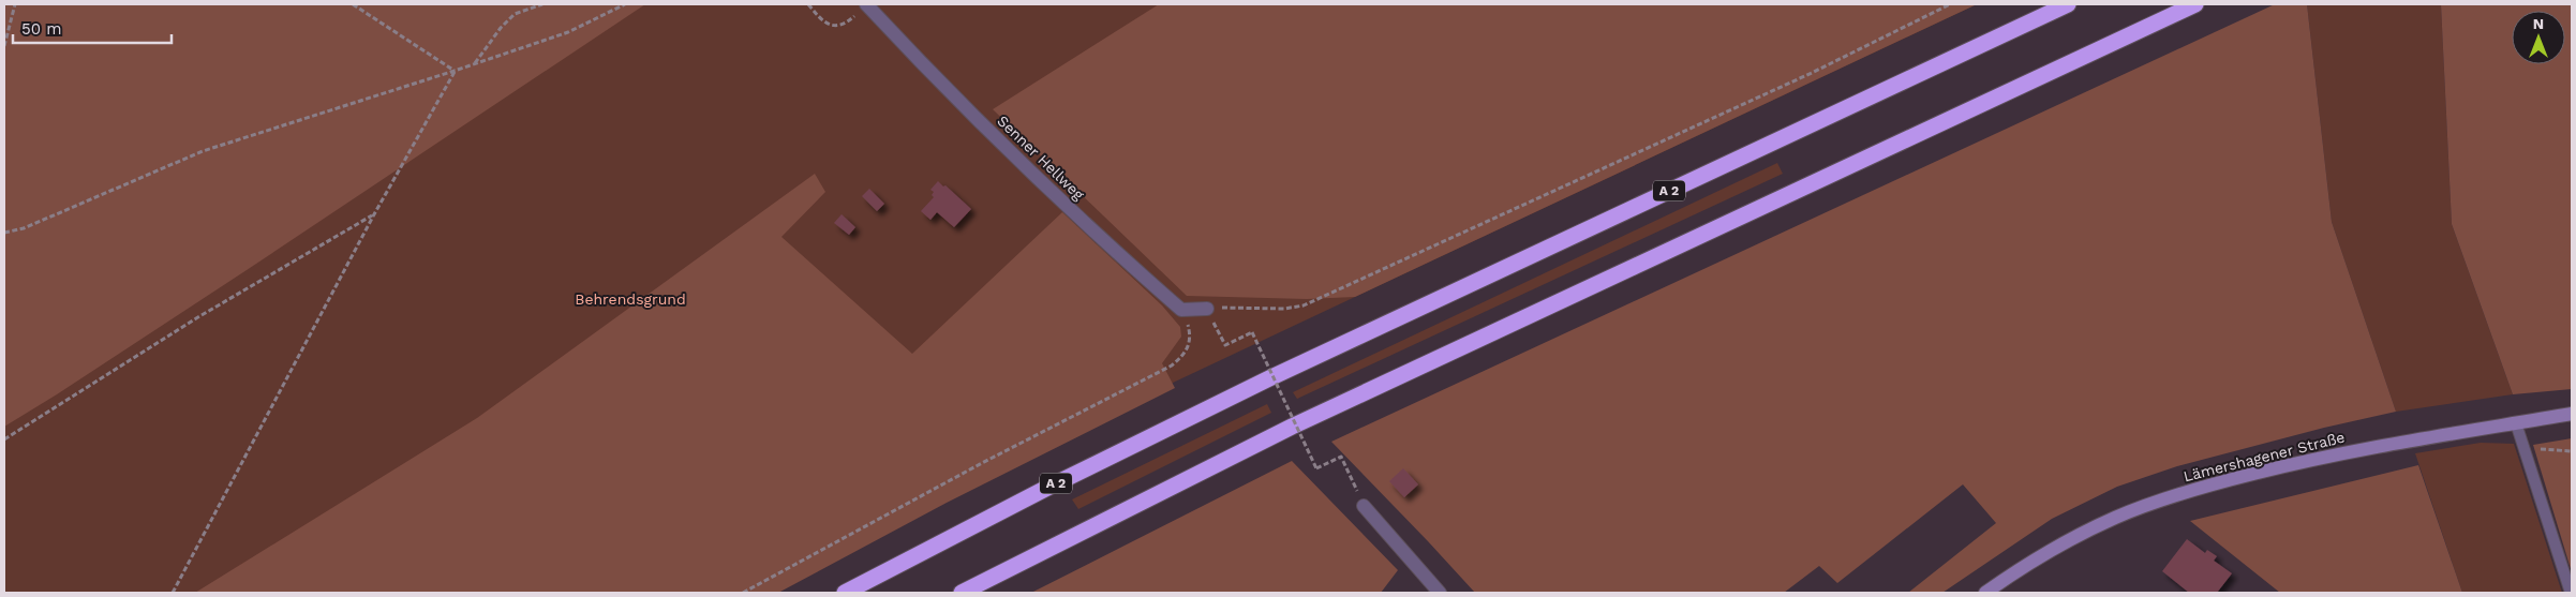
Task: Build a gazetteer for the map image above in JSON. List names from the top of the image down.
{
  "streets": {
    "highway": ["A 2"],
    "main road": ["Lämershagener Straße"],
    "street": ["Senner Hellweg"]
  },
  "parks": ["Behrendsgrund"],
  "scale_bar": "50 m",
  "north": "top"
}
